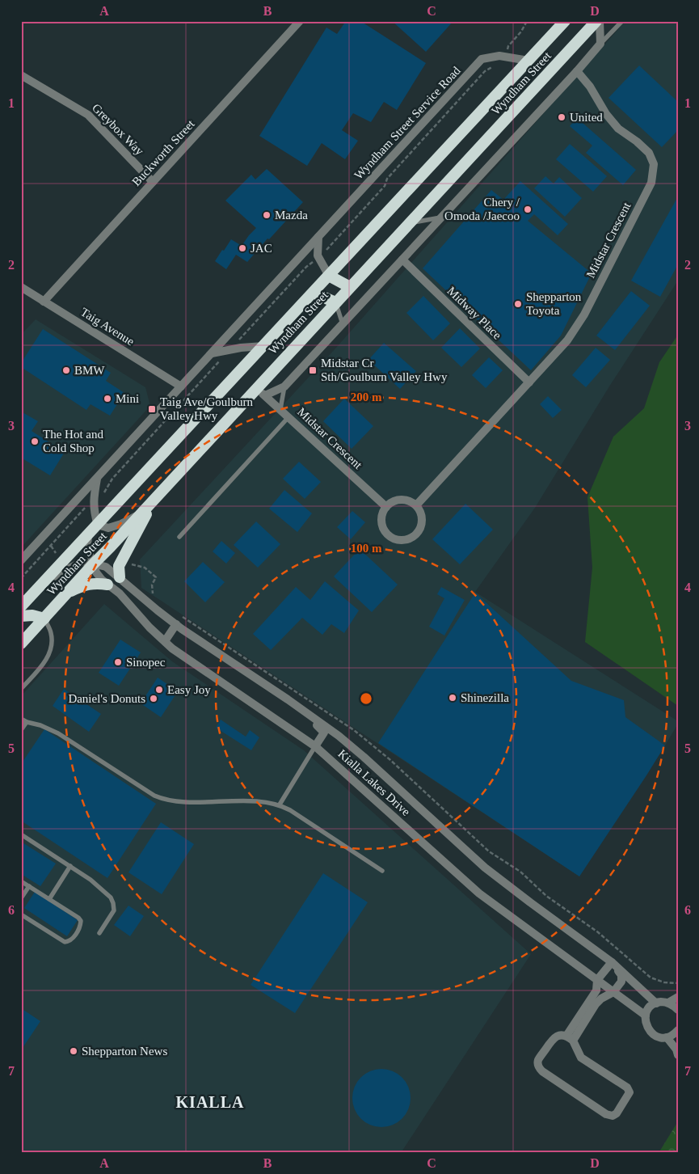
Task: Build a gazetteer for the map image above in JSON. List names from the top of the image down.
{
  "streets": {
    "highway": ["Wyndham Street"],
    "street": [
      "Wyndham Street Service Road",
      "Greybox Way",
      "Buckworth Street",
      "Midstar Crescent",
      "Midway Place",
      "Taig Avenue",
      "Kialla Lakes Drive"
    ]
  },
  "crossings": [
    ["Wyndham Street", "Wyndham Street Service Road"],
    ["Wyndham Street", "Midstar Crescent"],
    ["Wyndham Street", "Kialla Lakes Drive"],
    ["Wyndham Street Service Road", "Taig Avenue"],
    ["Greybox Way", "Buckworth Street"],
    ["Buckworth Street", "Taig Avenue"],
    ["Midstar Crescent", "Midway Place"]
  ],
  "districts": ["KIALLA"],
  "places": {
    "other": [
      "United",
      "Chery / Omoda /Jaecoo",
      "Mazda",
      "JAC",
      "Shepparton Toyota",
      "BMW",
      "Mini",
      "The Hot and Cold Shop",
      "Sinopec",
      "Easy Joy",
      "Shinezilla",
      "Daniel's Donuts",
      "Shepparton News"
    ],
    "transit": ["Midstar Cr Sth/Goulburn Valley Hwy", "Taig Ave/Goulburn Valley Hwy"]
  },
  "grid": {
    "columns": [
      "A",
      "B",
      "C",
      "D"
    ],
    "rows": [
      "1",
      "2",
      "3",
      "4",
      "5",
      "6",
      "7"
    ]
  },
  "rings": ["200 m", "100 m"]
}
